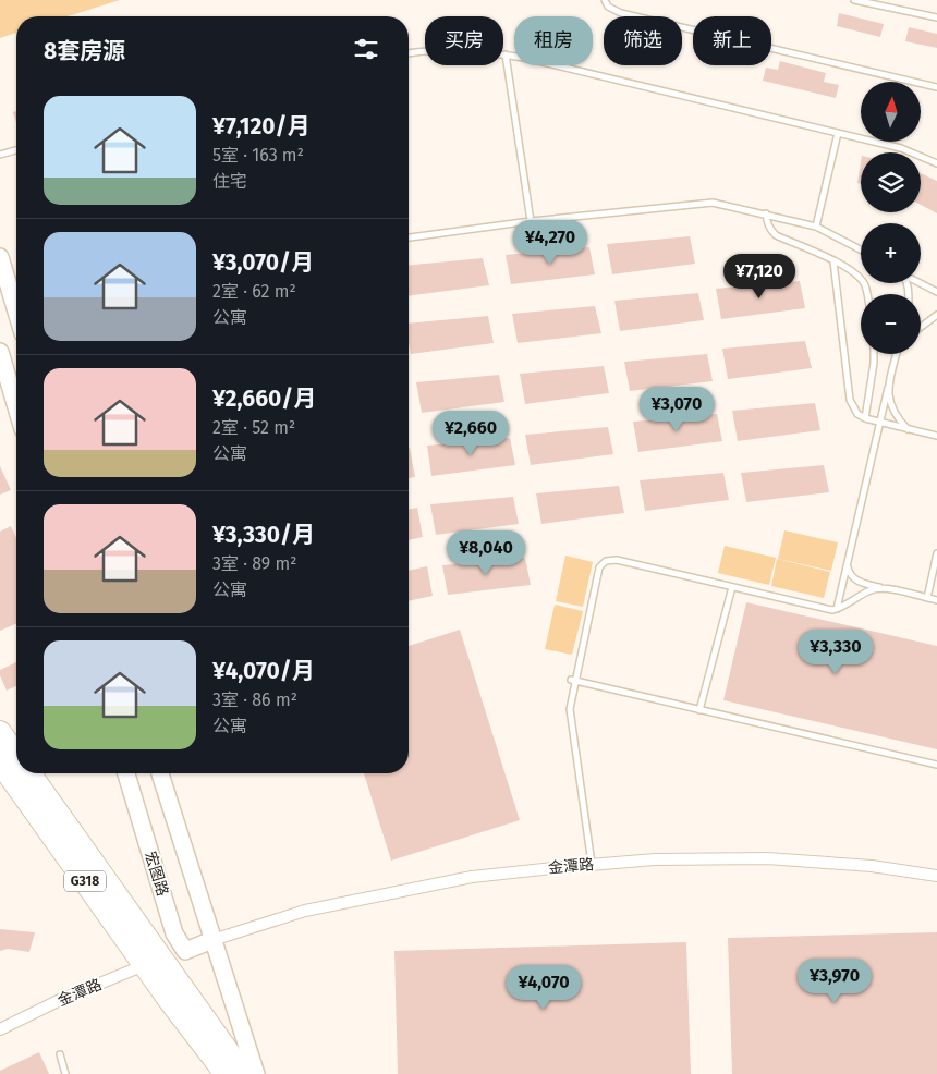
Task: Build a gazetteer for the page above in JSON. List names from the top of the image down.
{
  "streets": {
    "highway": ["G318"],
    "main road": ["宏图路"],
    "street": ["金潭路"]
  },
  "crossings": [
    ["金潭路", "宏图路"],
    ["金潭路", "G318"]
  ],
  "north": "top",
  "page": {
    "chip": [
      "买房",
      "租房",
      "筛选",
      "新上"
    ],
    "heading": "8套房源",
    "map_buttons": ["+", "−"],
    "list": [
      {
        "name": "¥7,120/月",
        "note": "5室 · 163 m² · 住宅"
      },
      {
        "name": "¥3,070/月",
        "note": "2室 · 62 m² · 公寓"
      },
      {
        "name": "¥2,660/月",
        "note": "2室 · 52 m² · 公寓"
      },
      {
        "name": "¥3,330/月",
        "note": "3室 · 89 m² · 公寓"
      },
      {
        "name": "¥4,070/月",
        "note": "3室 · 86 m² · 公寓"
      }
    ],
    "price": [
      "¥4,270",
      "¥7,120",
      "¥3,070",
      "¥2,660",
      "¥8,040",
      "¥3,330",
      "¥3,970",
      "¥4,070"
    ]
  }
}
